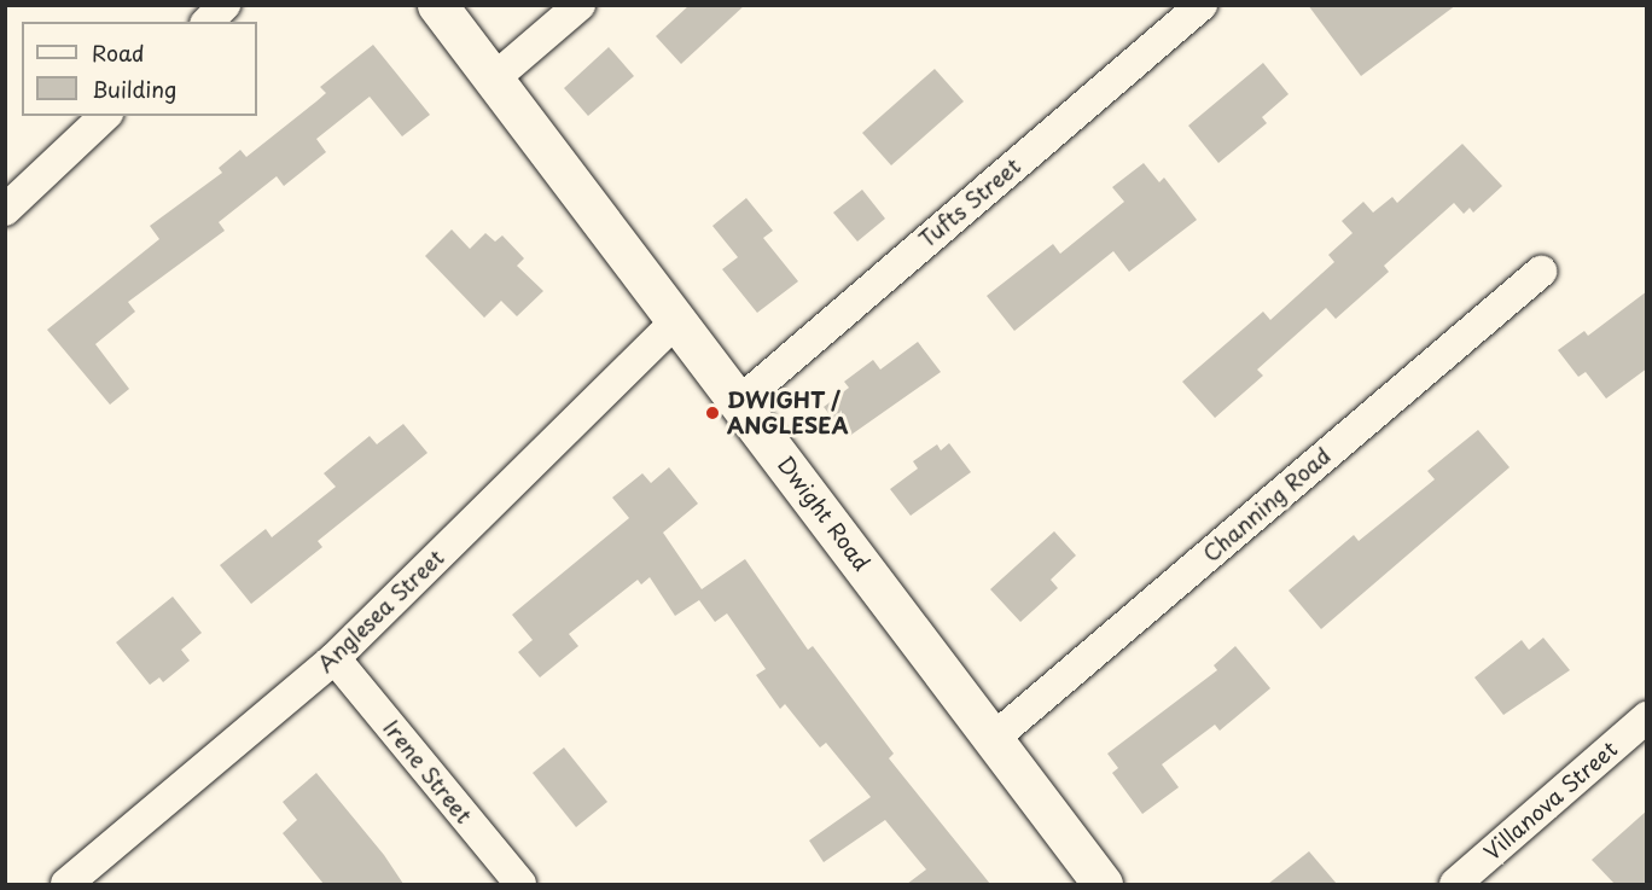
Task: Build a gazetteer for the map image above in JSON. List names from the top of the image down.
{
  "streets": {
    "main road": ["Dwight Road"],
    "street": [
      "Tufts Street",
      "Channing Road",
      "Anglesea Street",
      "Irene Street",
      "Villanova Street"
    ]
  },
  "crossings": [
    ["Tufts Street", "Dwight Road"],
    ["Channing Road", "Dwight Road"],
    ["Dwight Road", "Anglesea Street"],
    ["Anglesea Street", "Irene Street"]
  ],
  "places": ["DWIGHT / ANGLESEA"],
  "legend": ["Road", "Building"]
}
